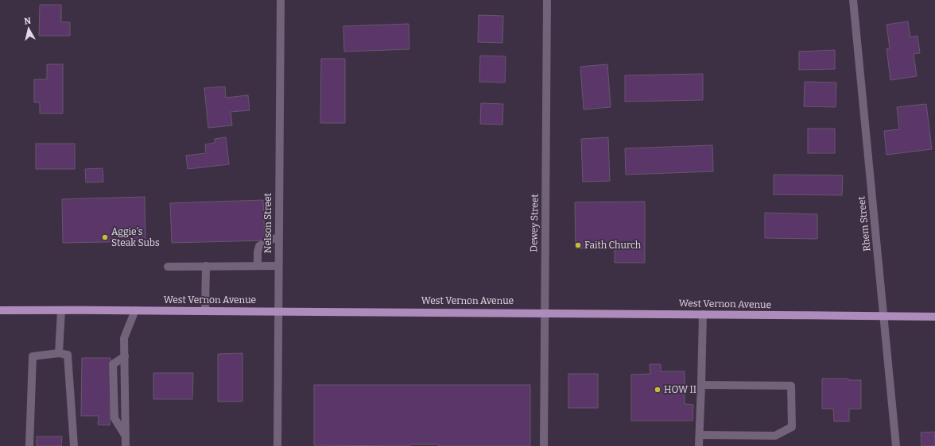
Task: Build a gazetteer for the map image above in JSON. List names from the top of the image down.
{
  "streets": {
    "main road": ["West Vernon Avenue"],
    "street": ["Nelson Street", "Dewey Street", "Rhem Street"]
  },
  "crossings": [
    ["Nelson Street", "West Vernon Avenue"],
    ["Dewey Street", "West Vernon Avenue"],
    ["Rhem Street", "West Vernon Avenue"]
  ],
  "places": ["Aggie's Steak Subs", "Faith Church", "HOW II"],
  "north": "top"
}
